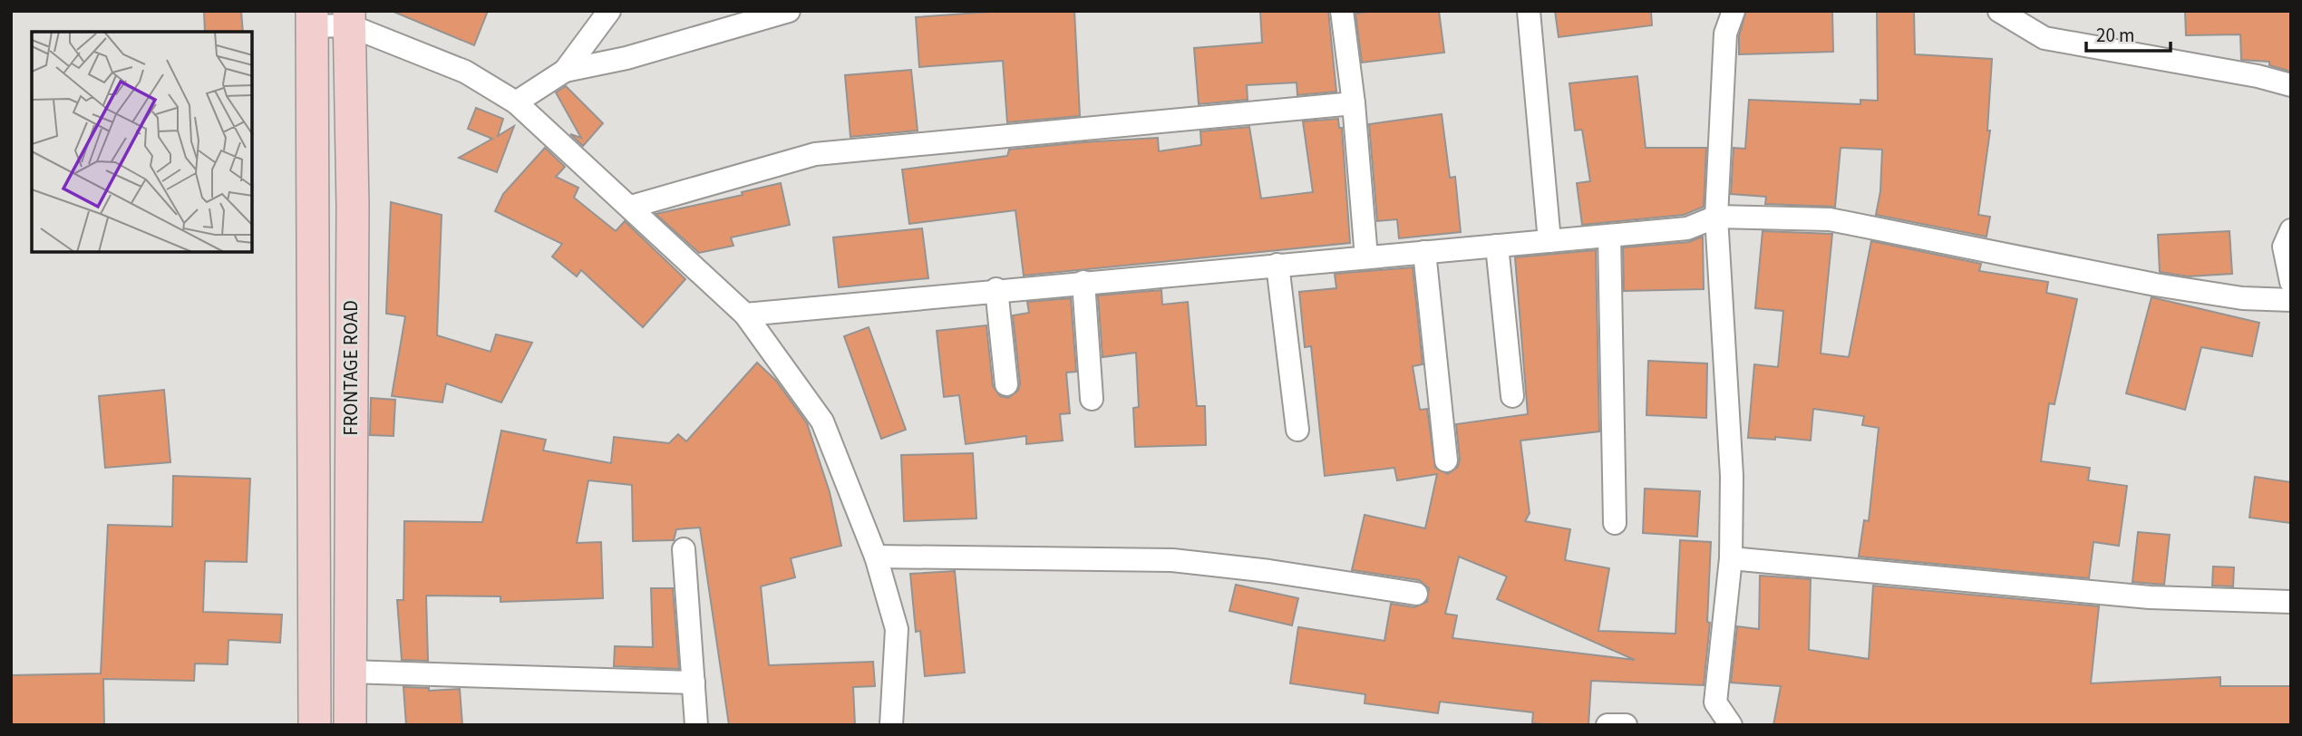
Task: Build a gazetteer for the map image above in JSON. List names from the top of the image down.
{
  "streets": {
    "main road": ["FRONTAGE ROAD"]
  },
  "scale_bar": "20 m"
}
